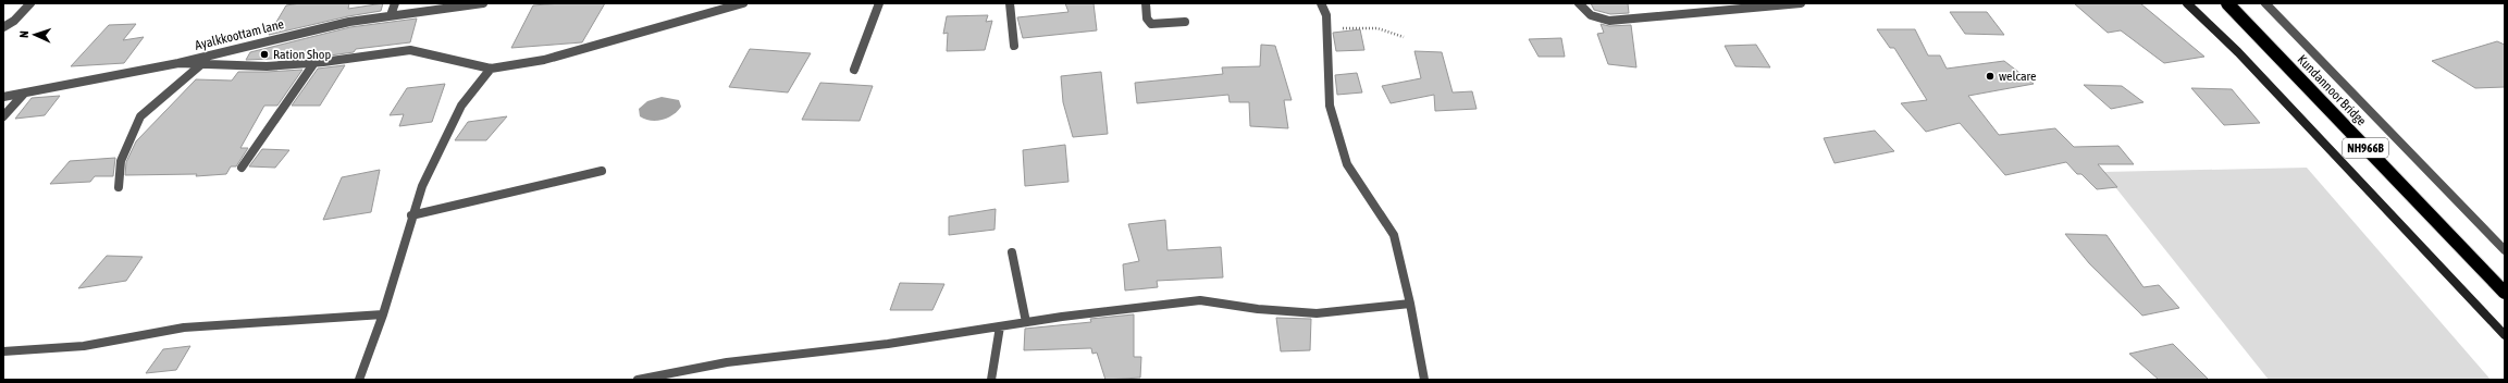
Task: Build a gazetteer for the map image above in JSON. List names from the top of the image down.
{
  "streets": {
    "highway": ["Kundannoor Bridge", "NH966B"],
    "street": ["Ayalkkoottam lane"]
  },
  "places": ["Ration Shop", "welcare"],
  "north": "left"
}
